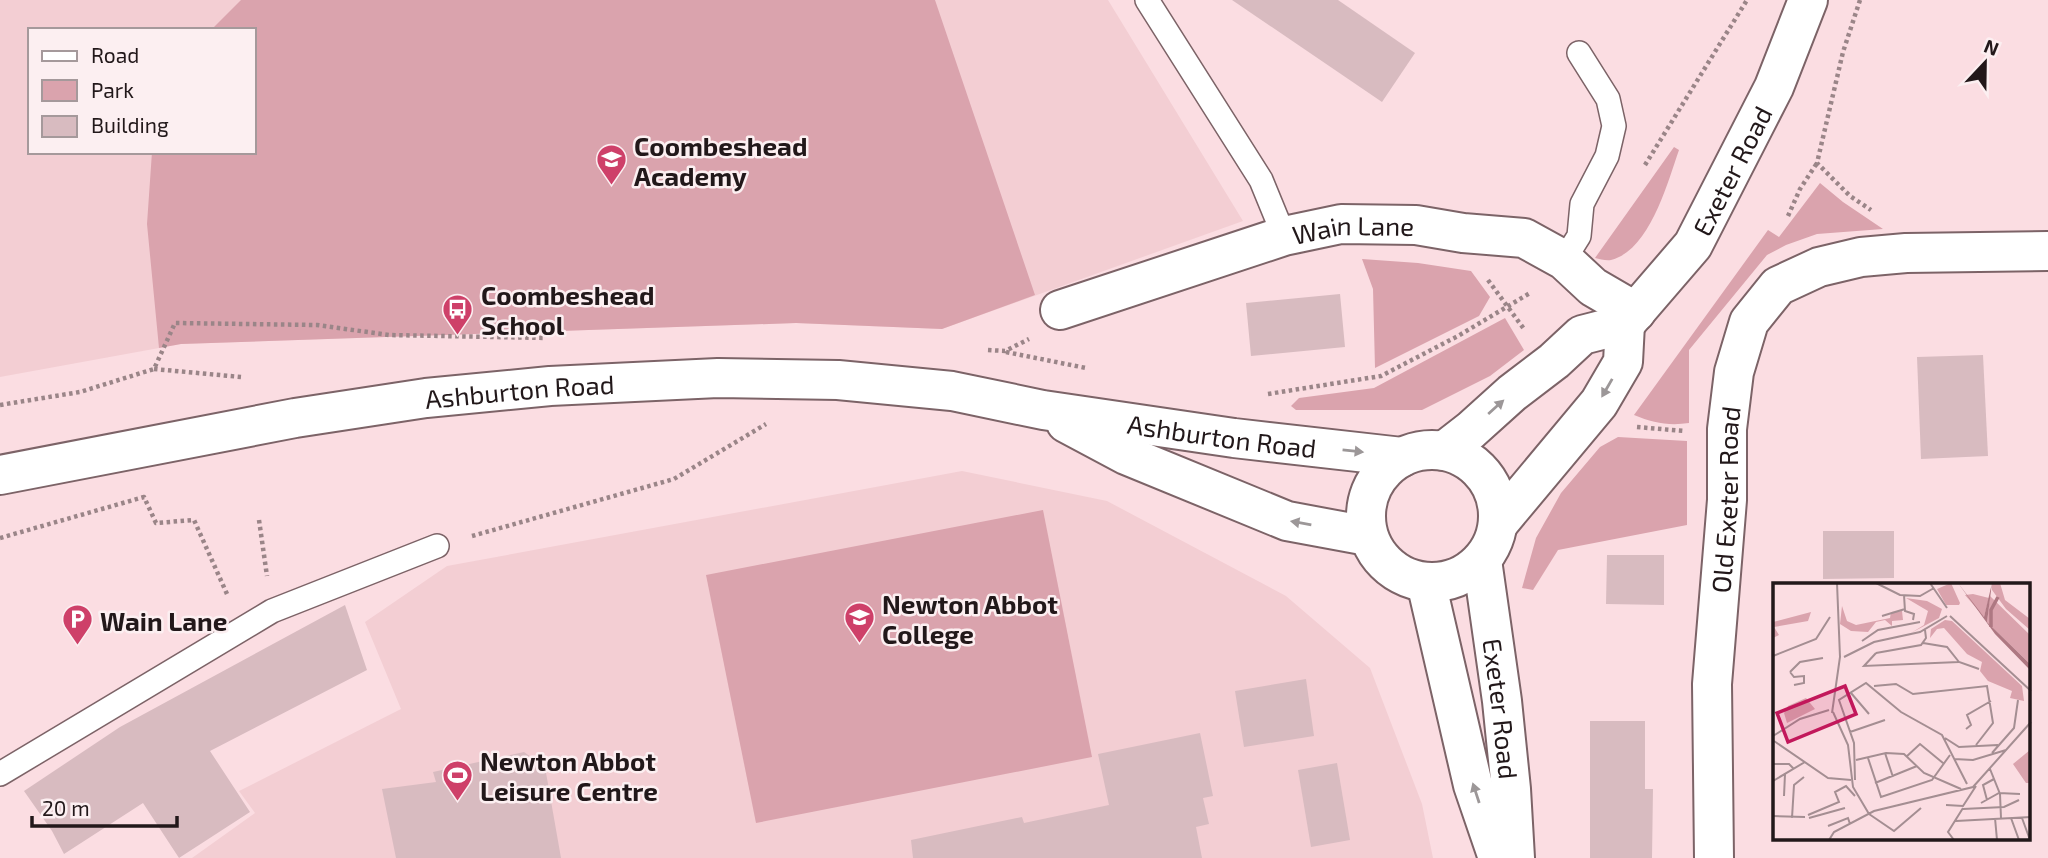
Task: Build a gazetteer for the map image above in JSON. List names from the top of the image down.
{
  "streets": {
    "main road": [
      "Exeter Road",
      "Wain Lane",
      "Ashburton Road",
      "Old Exeter Road"
    ]
  },
  "crossings": [
    ["Exeter Road", "Wain Lane"],
    ["Exeter Road", "Ashburton Road"]
  ],
  "places": {
    "school or university": ["Coombeshead Academy", "Newton Abbot College"],
    "bus stop": ["Coombeshead School"],
    "parking": ["Wain Lane"],
    "sports": ["Newton Abbot Leisure Centre"]
  },
  "legend": ["Road", "Park", "Building"],
  "scale_bar": "20 m",
  "north": "top"
}
